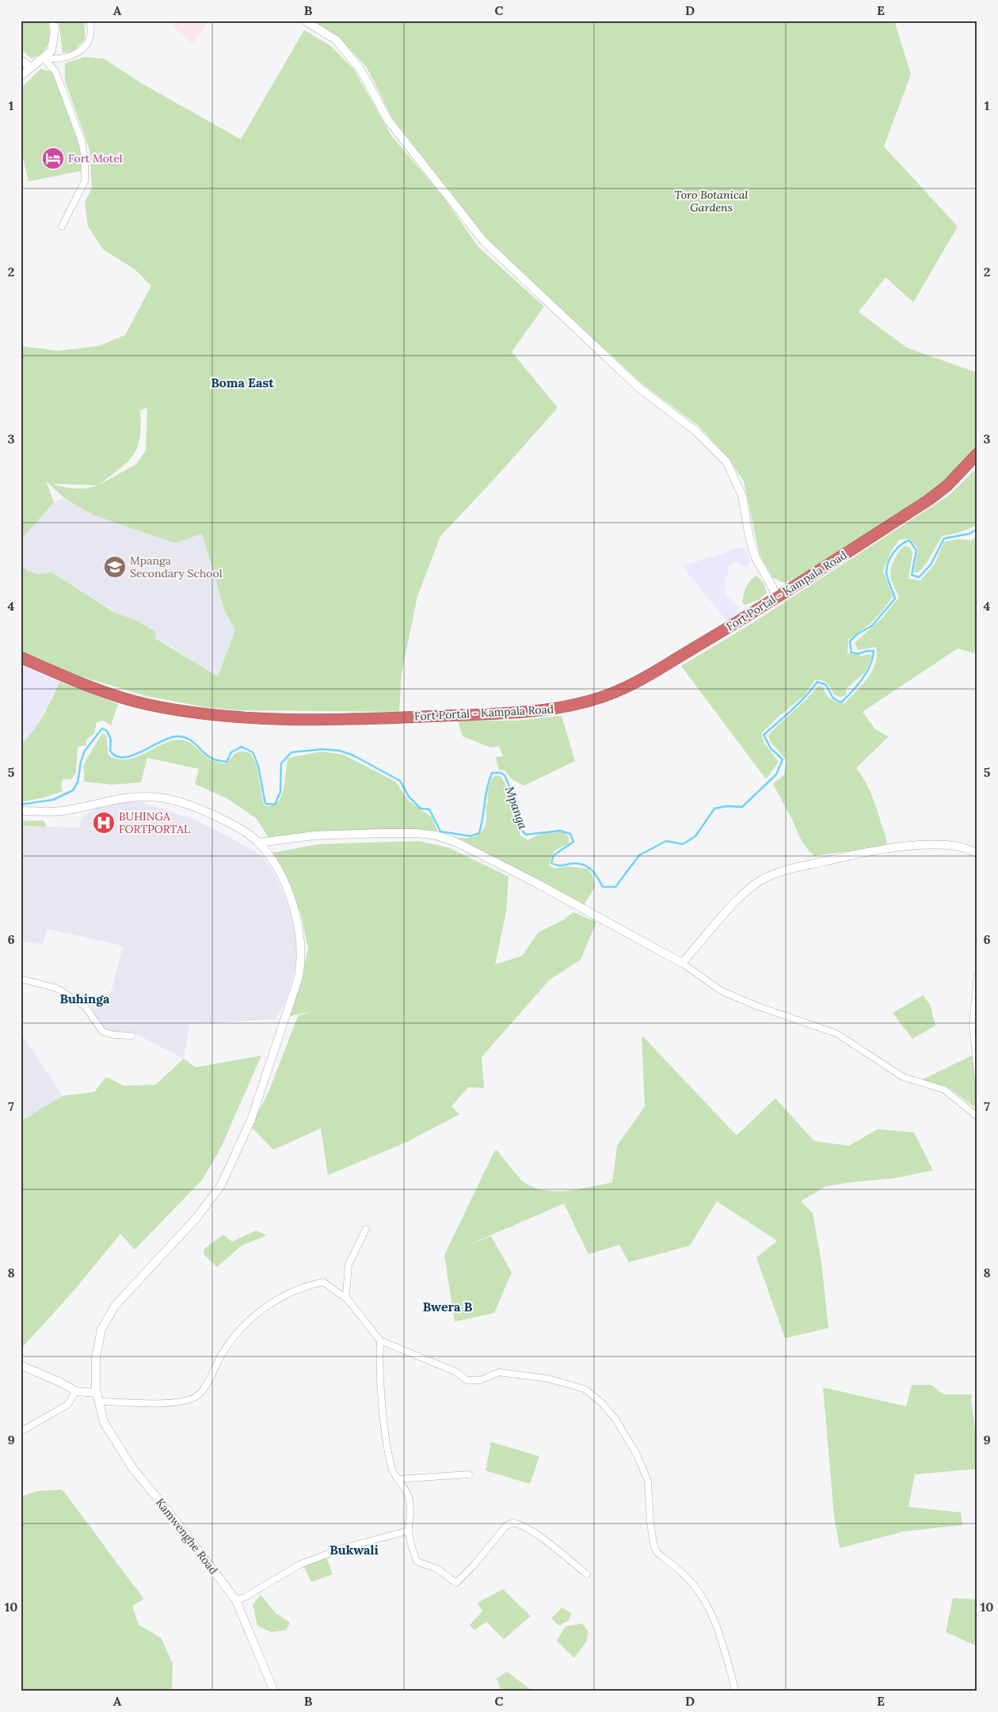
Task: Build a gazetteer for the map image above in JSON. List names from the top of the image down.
{
  "streets": {
    "highway": ["Fort Portal - Kampala Road"],
    "main road": ["Kamwenghe Road"]
  },
  "districts": [
    "Boma East",
    "Buhinga",
    "Bwera B",
    "Bukwali"
  ],
  "water": ["Mpanga"],
  "parks": ["Toro Botanical Gardens"],
  "places": {
    "hotel": ["Fort Motel"],
    "school or university": ["Mpanga Secondary School"],
    "hospital": ["BUHINGA FORTPORTAL"]
  },
  "grid": {
    "columns": [
      "A",
      "B",
      "C",
      "D",
      "E"
    ],
    "rows": [
      "1",
      "2",
      "3",
      "4",
      "5",
      "6",
      "7",
      "8",
      "9",
      "10"
    ]
  }
}
